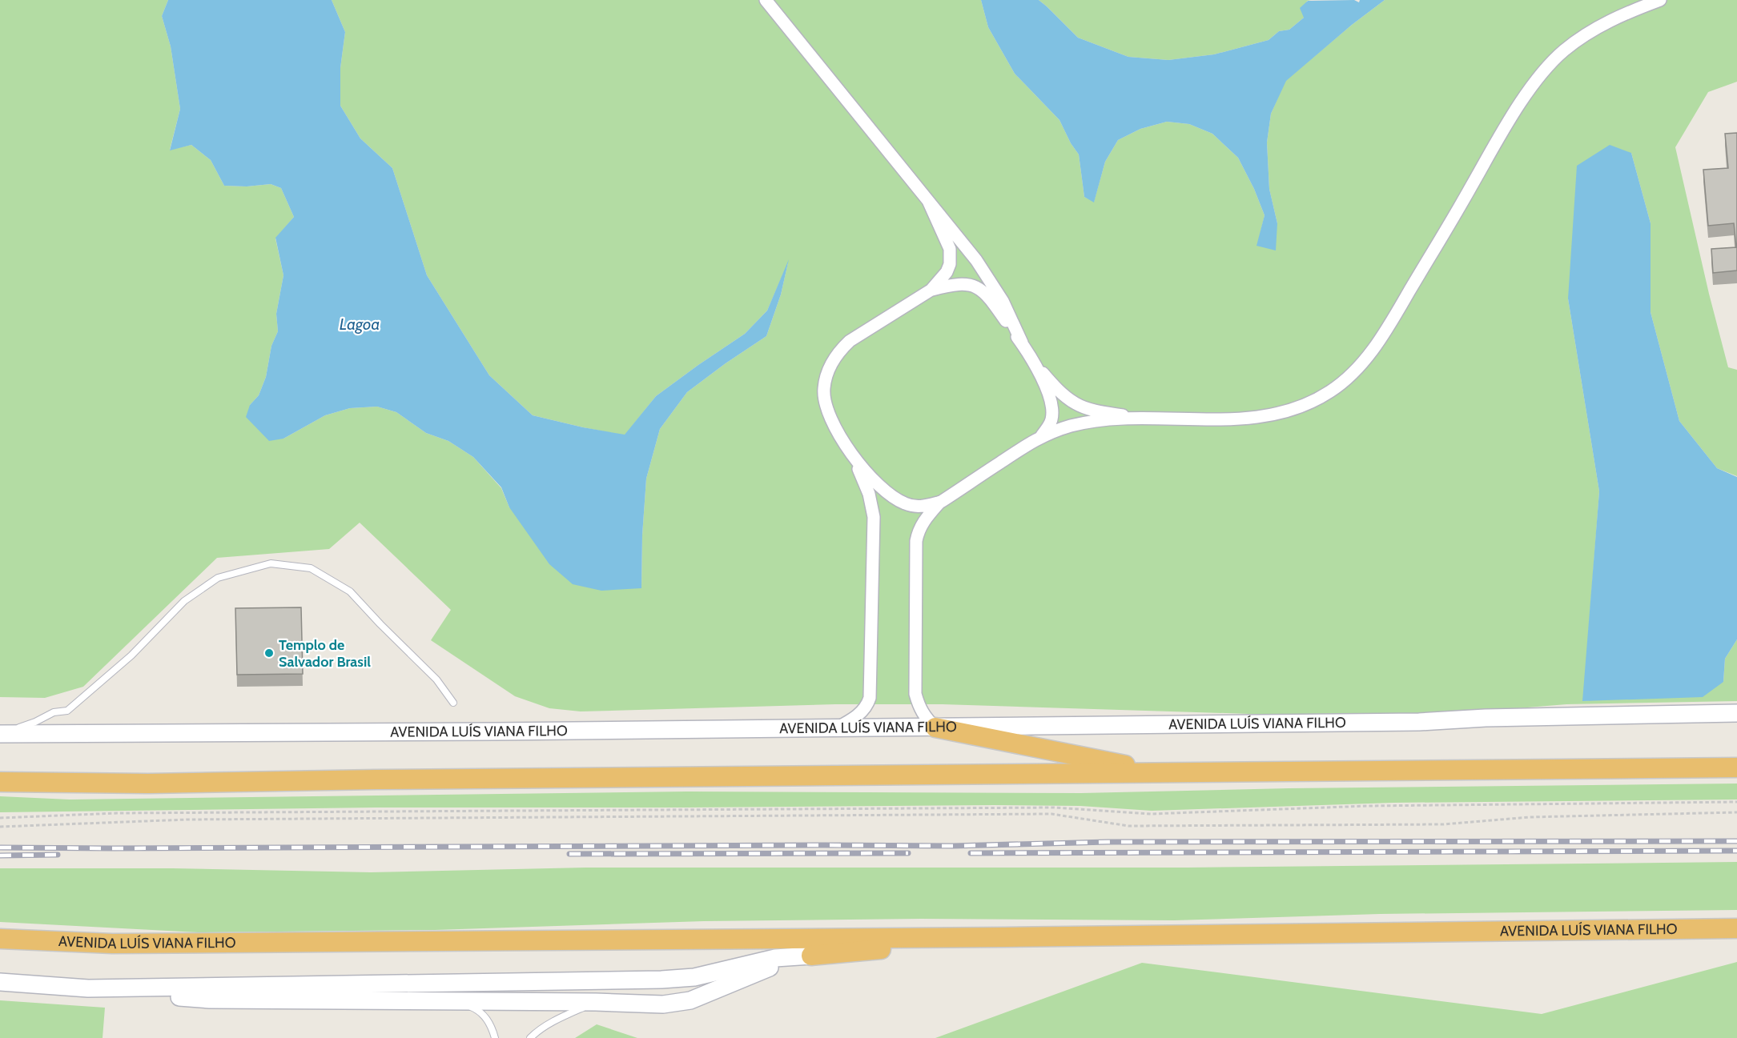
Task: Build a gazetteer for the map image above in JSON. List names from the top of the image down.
{
  "streets": {
    "highway": ["AVENIDA LUÍS VIANA FILHO"]
  },
  "water": ["Lagoa"],
  "places": ["Templo de Salvador Brasil"]
}
